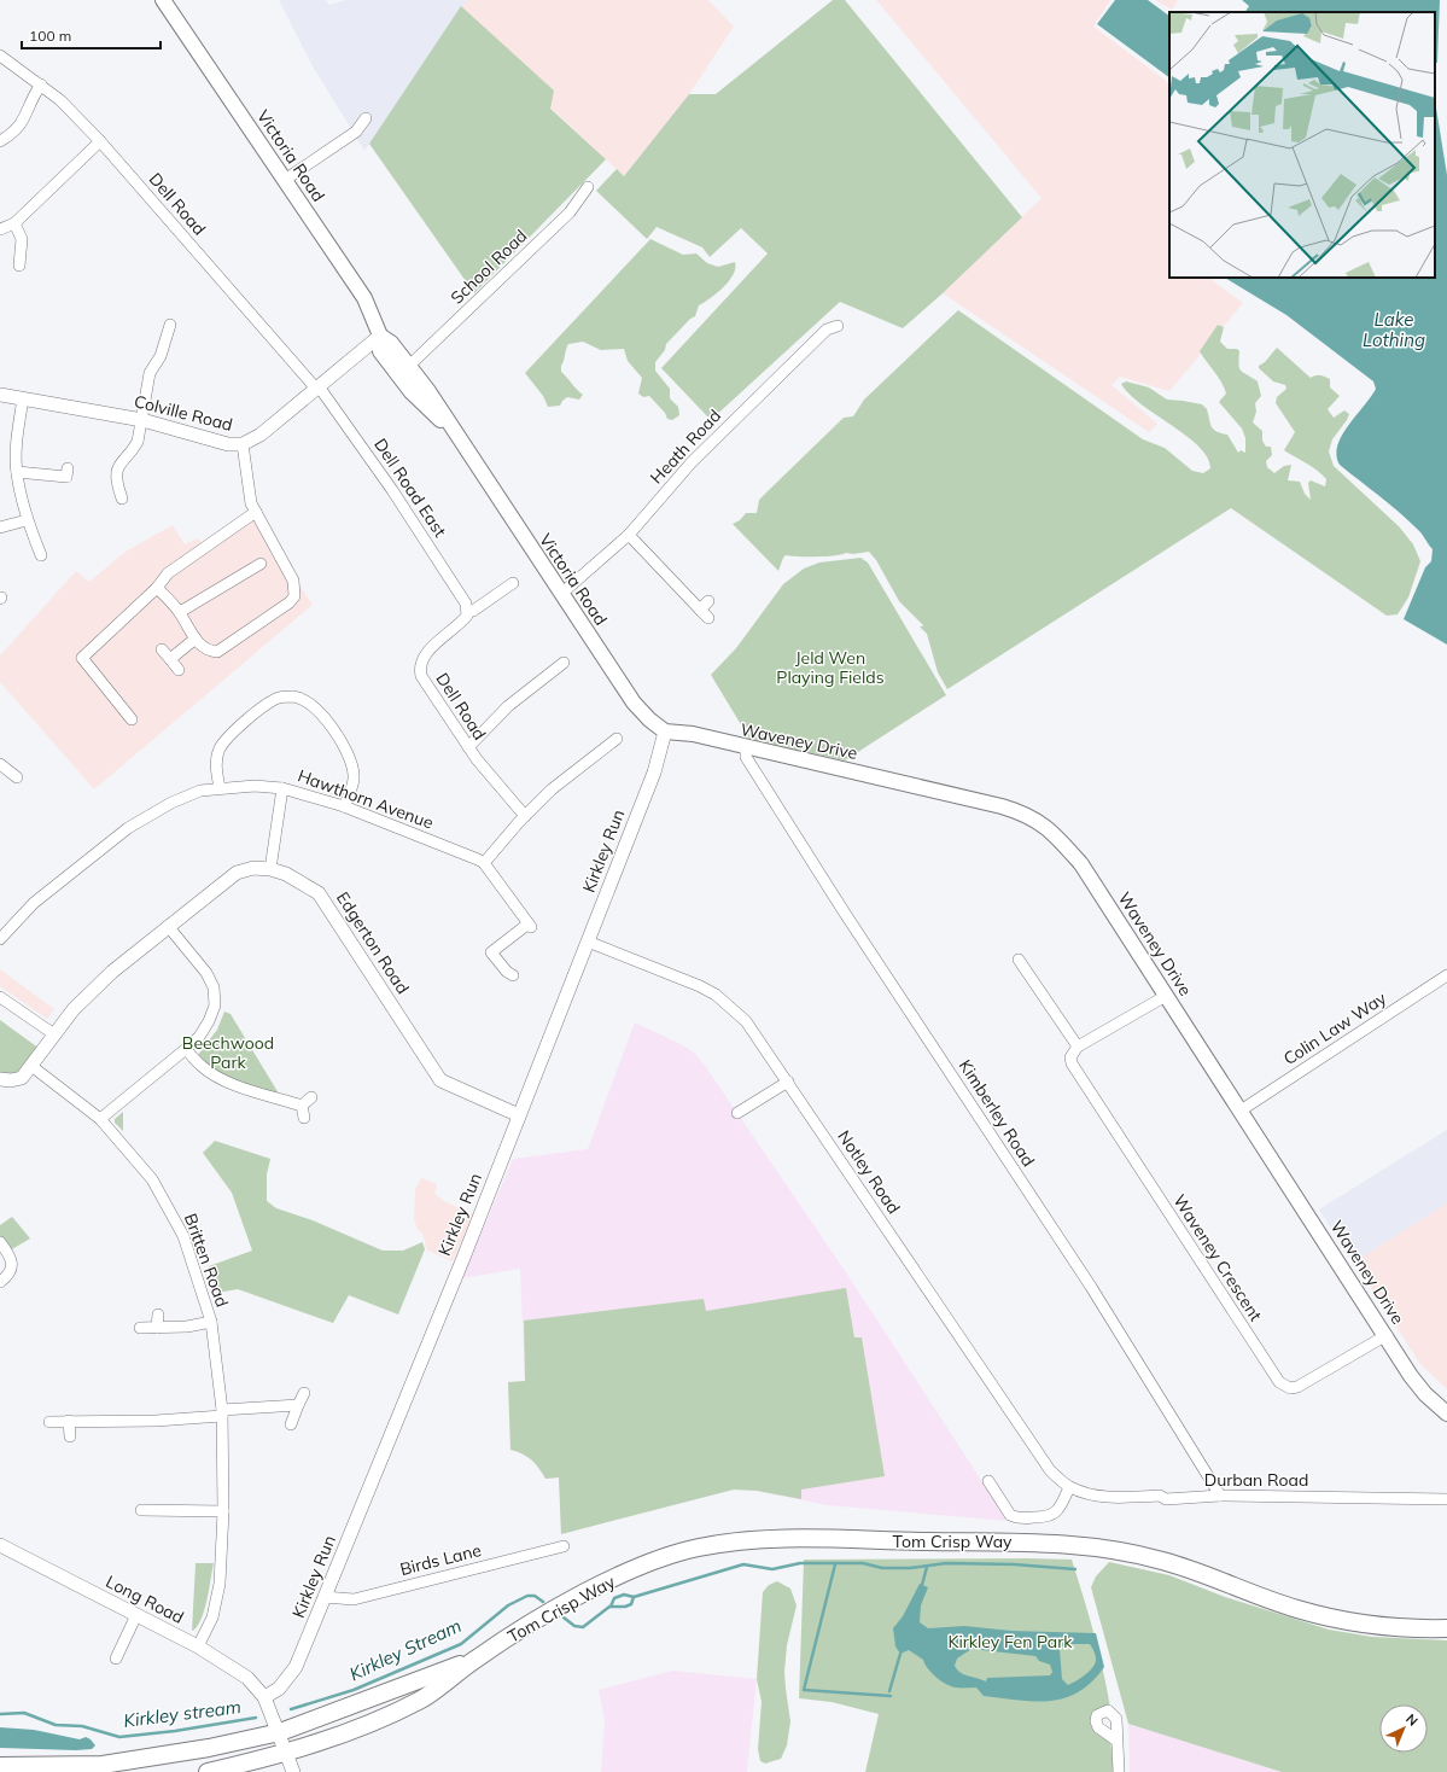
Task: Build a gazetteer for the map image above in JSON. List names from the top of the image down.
{
  "streets": {
    "highway": ["Tom Crisp Way"],
    "main road": ["Victoria Road", "Waveney Drive"],
    "street": [
      "Dell Road",
      "School Road",
      "Colville Road",
      "Heath Road",
      "Dell Road East",
      "Hawthorn Avenue",
      "Kirkley Run",
      "Edgerton Road",
      "Colin Law Way",
      "Kimberley Road",
      "Notley Road",
      "Waveney Crescent",
      "Britten Road",
      "Durban Road",
      "Birds Lane",
      "Long Road"
    ]
  },
  "crossings": [
    ["Victoria Road", "School Road"],
    ["Victoria Road", "Colville Road"],
    ["Victoria Road", "Heath Road"],
    ["Victoria Road", "Waveney Drive"],
    ["Victoria Road", "Kirkley Run"],
    ["Dell Road", "Colville Road"],
    ["Dell Road", "Dell Road East"],
    ["Colville Road", "Dell Road East"],
    ["Waveney Drive", "Kirkley Run"],
    ["Waveney Drive", "Colin Law Way"],
    ["Waveney Drive", "Kimberley Road"],
    ["Waveney Drive", "Waveney Crescent"],
    ["Kirkley Run", "Edgerton Road"],
    ["Kirkley Run", "Notley Road"],
    ["Kirkley Run", "Birds Lane"],
    ["Kirkley Run", "Long Road"],
    ["Edgerton Road", "Britten Road"],
    ["Kimberley Road", "Durban Road"],
    ["Notley Road", "Durban Road"],
    ["Britten Road", "Long Road"],
    ["Tom Crisp Way", "Long Road"]
  ],
  "water": ["Lake Lothing", "Kirkley Stream", "Kirkley stream"],
  "parks": ["Jeld Wen Playing Fields", "Beechwood Park", "Kirkley Fen Park"],
  "scale_bar": "100 m",
  "north": "top right"
}
